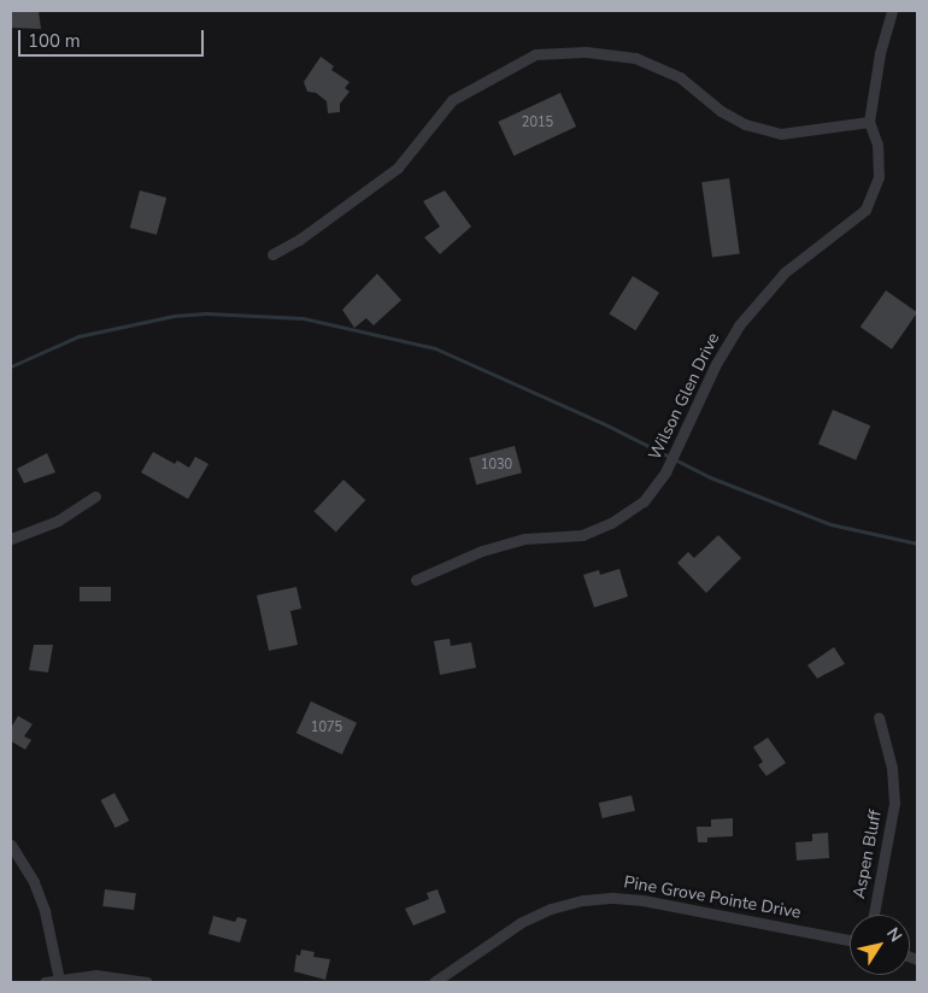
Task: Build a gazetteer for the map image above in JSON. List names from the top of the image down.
{
  "streets": {
    "street": ["Wilson Glen Drive", "Aspen Bluff", "Pine Grove Pointe Drive"]
  },
  "house_numbers": ["2015", "1030", "1075"],
  "scale_bar": "100 m",
  "north": "top right"
}
